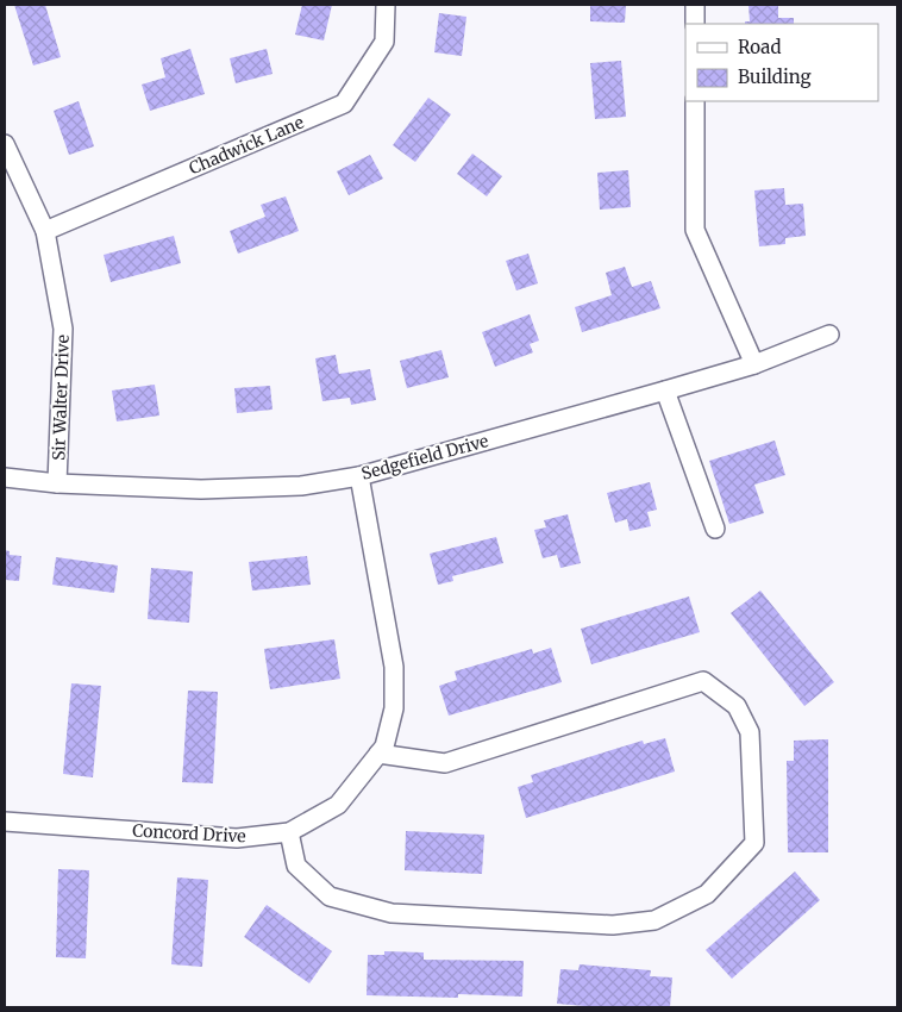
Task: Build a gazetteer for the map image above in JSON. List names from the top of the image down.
{
  "streets": {
    "street": [
      "Chadwick Lane",
      "Sir Walter Drive",
      "Sedgefield Drive",
      "Concord Drive"
    ]
  },
  "crossings": [
    ["Chadwick Lane", "Sir Walter Drive"],
    ["Sir Walter Drive", "Sedgefield Drive"],
    ["Sedgefield Drive", "Concord Drive"]
  ],
  "legend": ["Road", "Building"]
}
